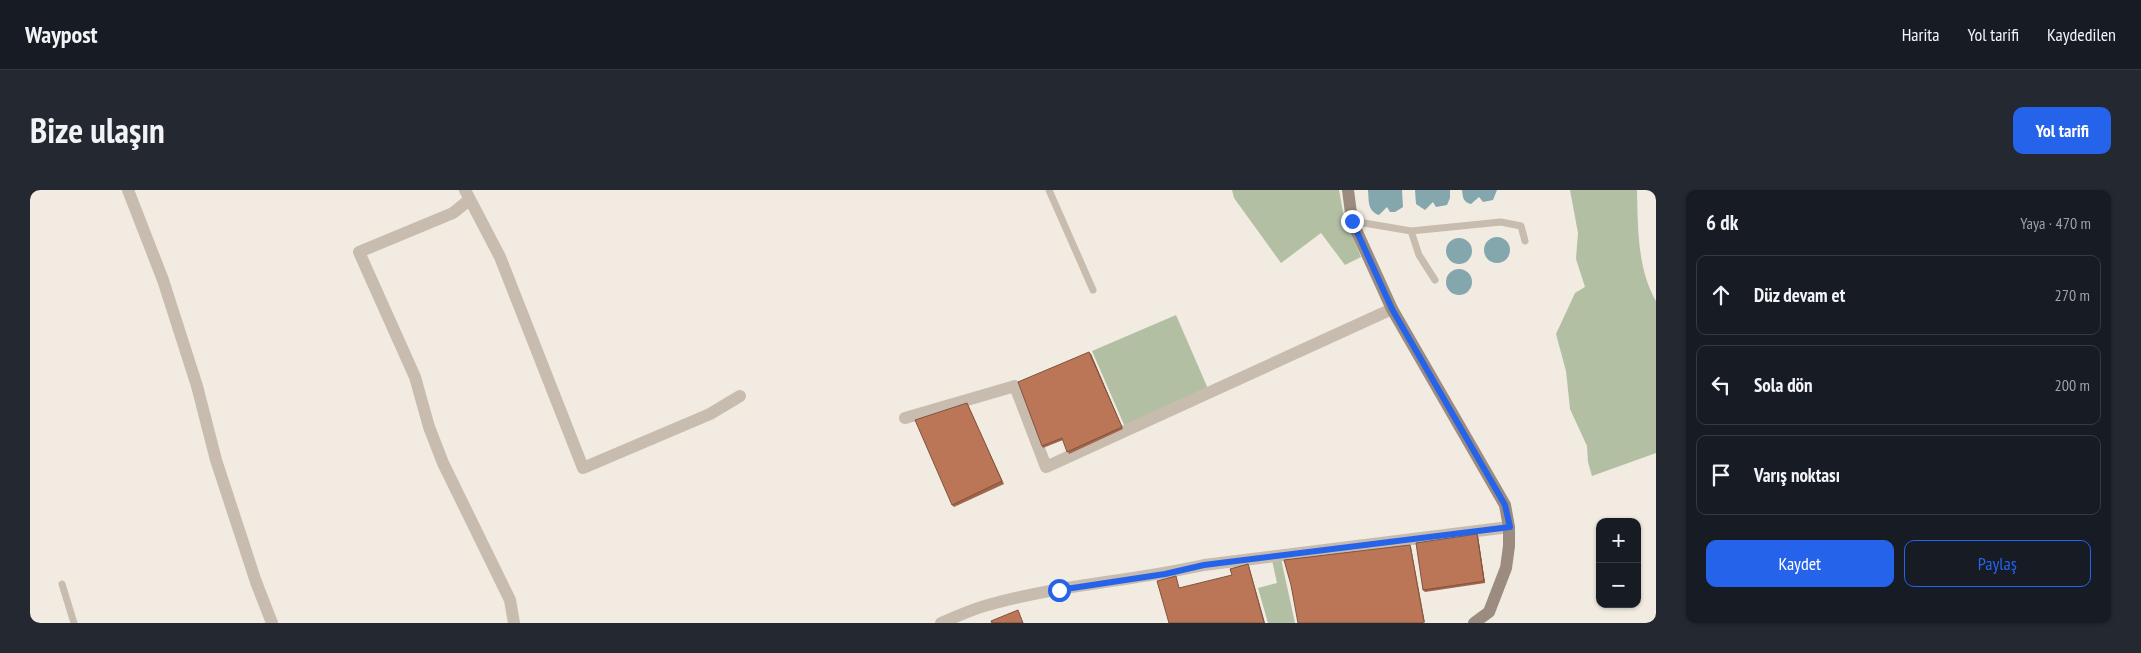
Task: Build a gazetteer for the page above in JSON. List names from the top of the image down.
{
  "page": {
    "header": "Waypost",
    "nav": ["Harita", "Yol tarifi", "Kaydedilen"],
    "title": "Bize ulaşın",
    "buttons": [
      "Yol tarifi",
      ["Kaydet", "Paylaş"]
    ],
    "heading": ["6 dk", "Yaya · 470 m"],
    "list": [
      ["Düz devam et", "270 m"],
      ["Sola dön", "200 m"],
      "Varış noktası"
    ],
    "map_buttons": ["+", "−"]
  }
}
